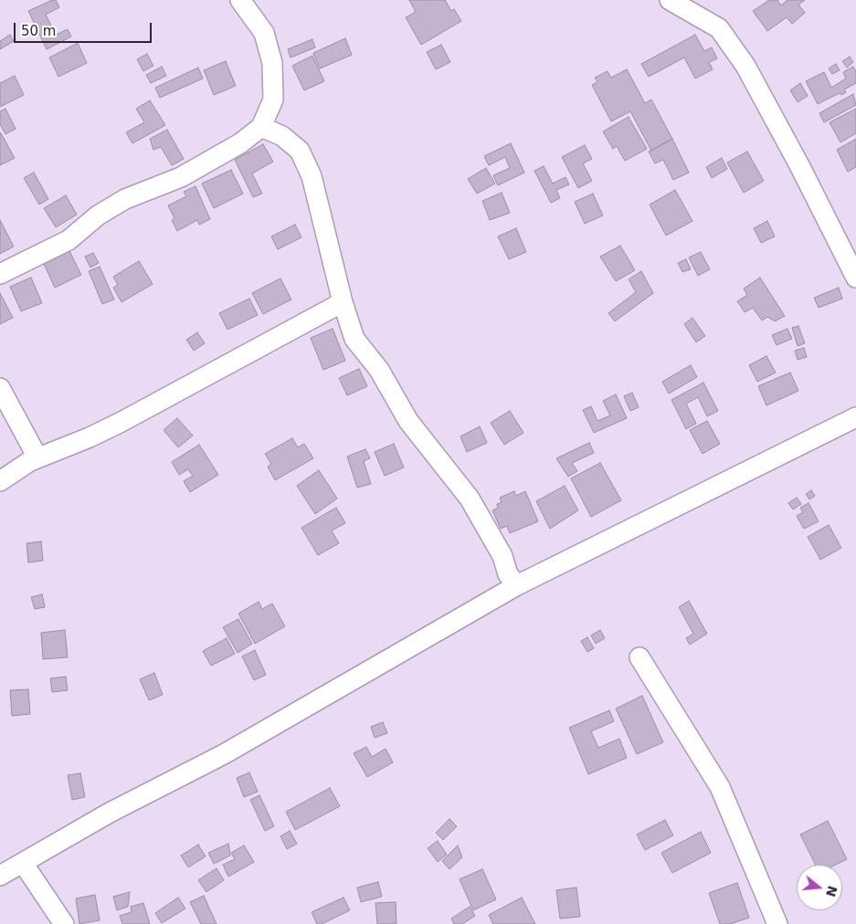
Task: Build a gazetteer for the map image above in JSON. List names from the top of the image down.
{
  "scale_bar": "50 m",
  "north": "right"
}
